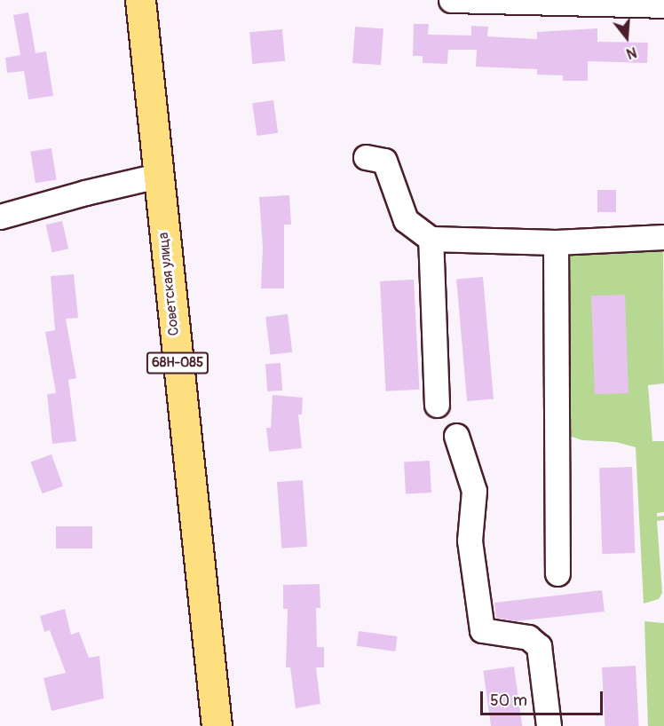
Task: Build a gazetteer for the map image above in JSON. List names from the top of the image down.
{
  "streets": {
    "main road": ["Советская улица", "68Н-085"]
  },
  "scale_bar": "50 m",
  "north": "bottom"
}
